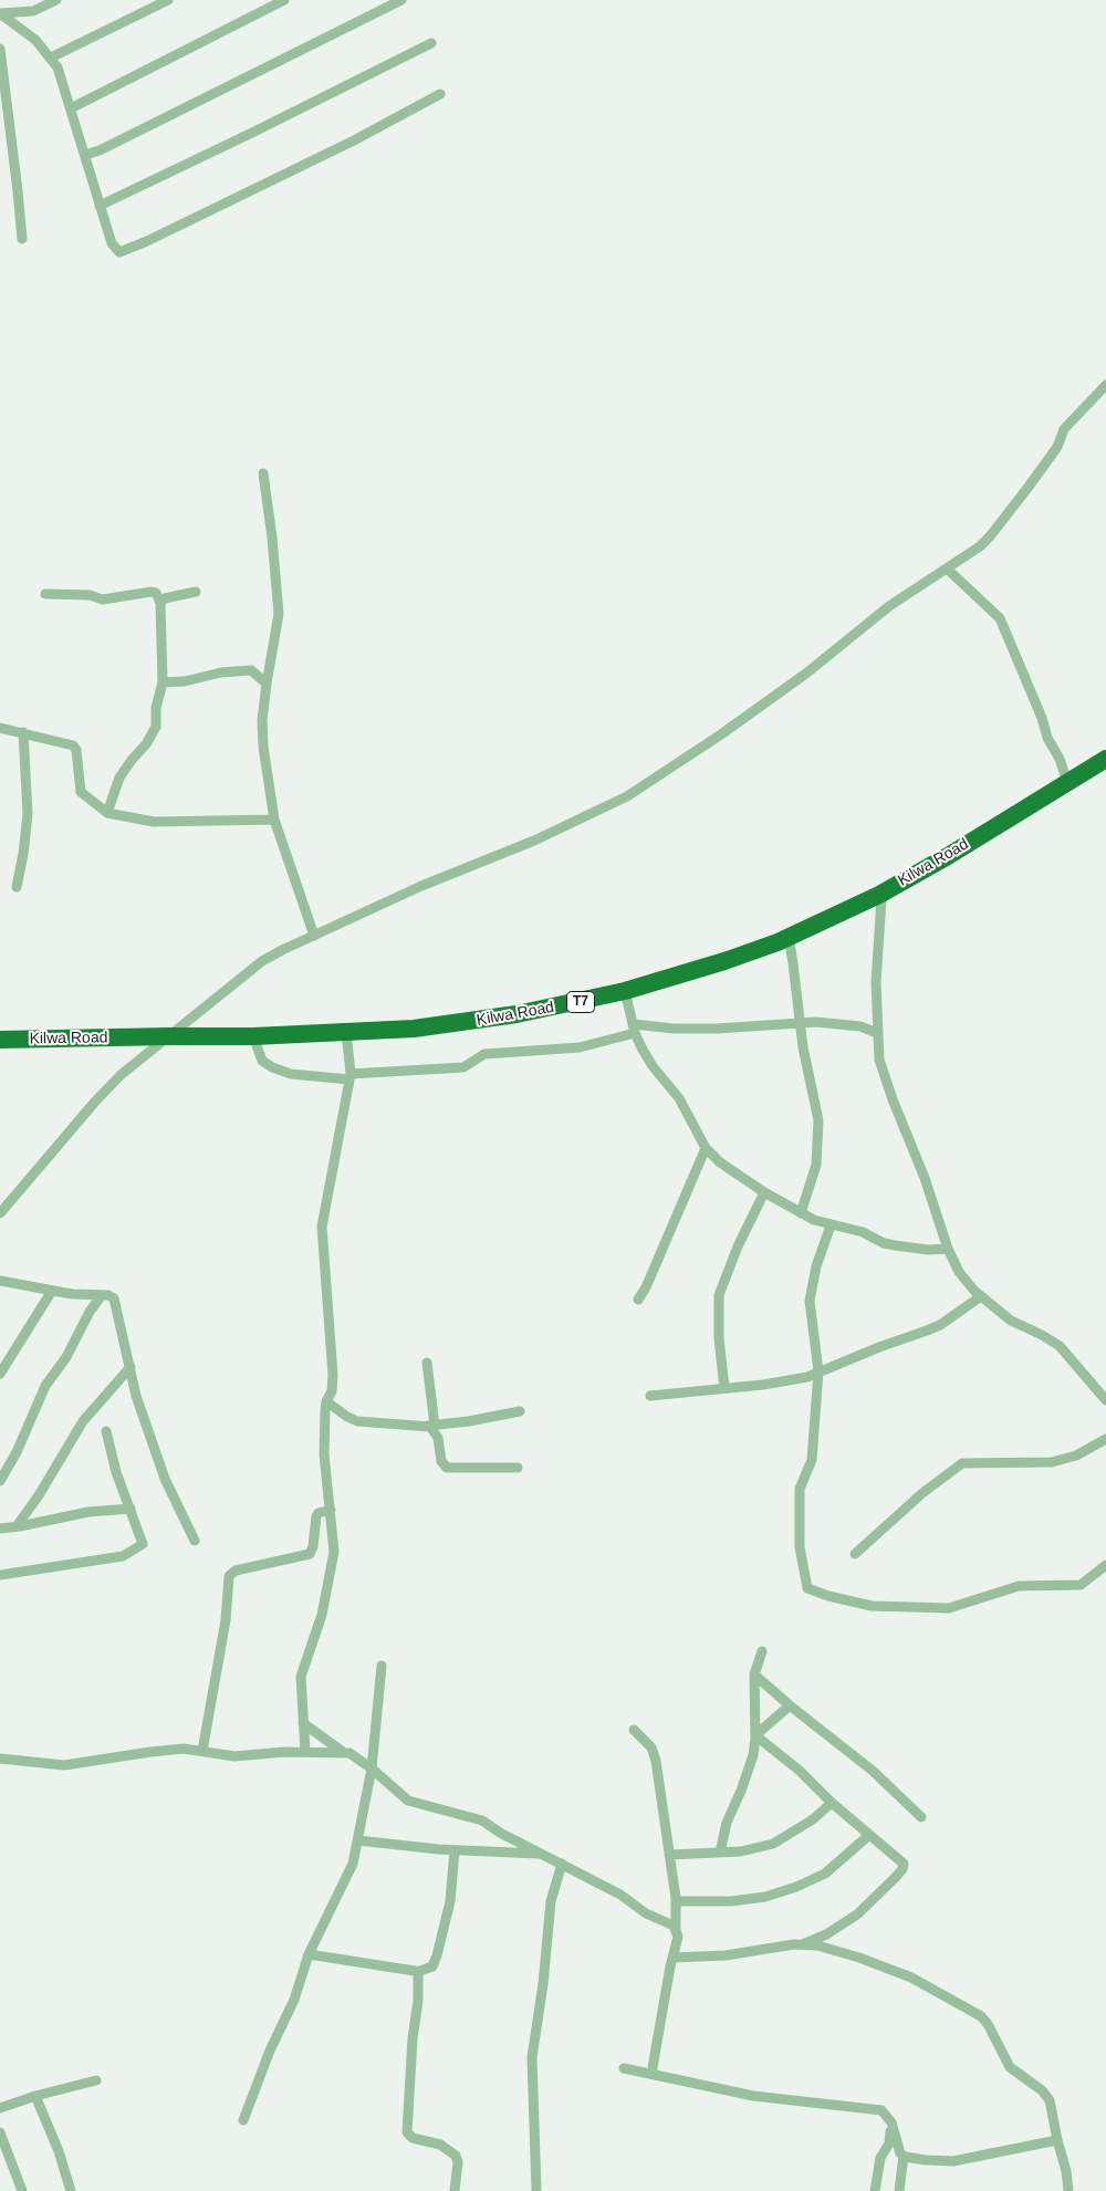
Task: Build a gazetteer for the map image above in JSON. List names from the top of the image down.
{
  "streets": {
    "highway": ["Kilwa Road", "T7"]
  }
}
